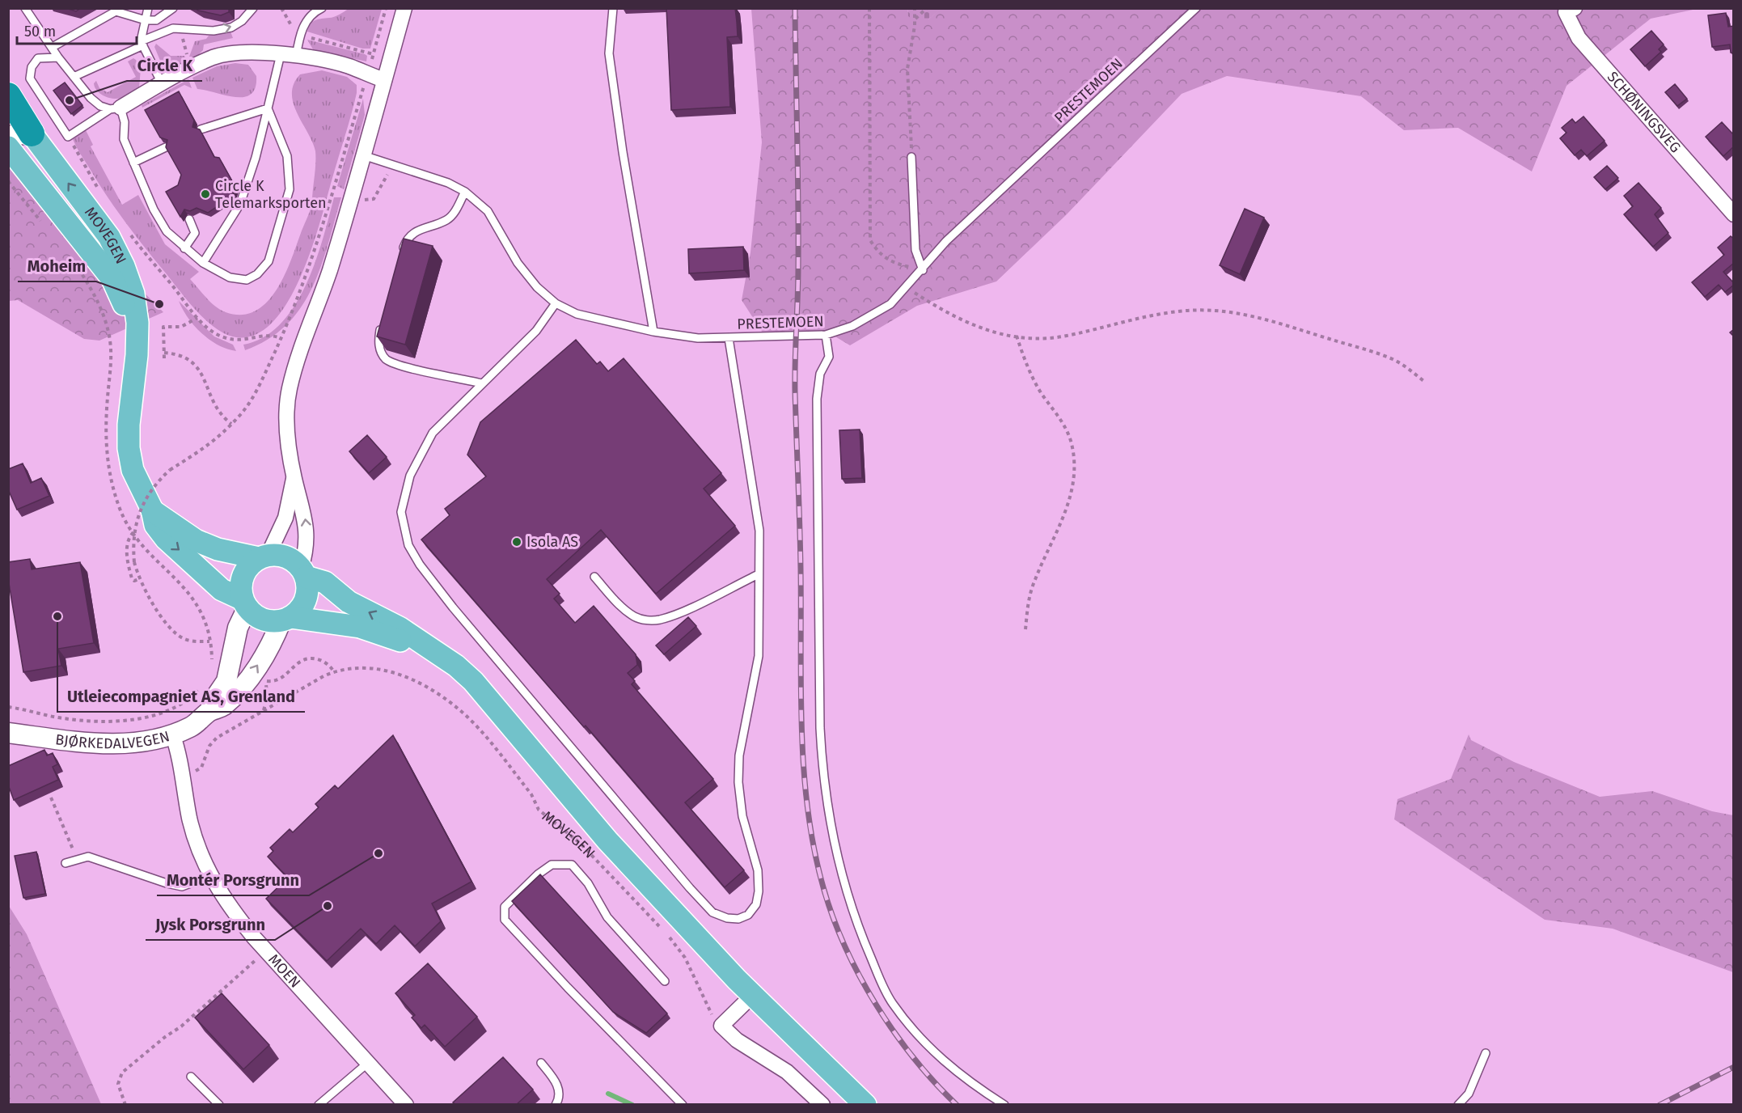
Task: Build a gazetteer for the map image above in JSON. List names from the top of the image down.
{
  "streets": {
    "main road": ["MOVEGEN", "BJØRKEDALVEGEN"],
    "street": ["SCHØNINGSVEG", "MOEN"],
    "lane": ["PRESTEMOEN"]
  },
  "crossings": [
    ["MOVEGEN", "BJØRKEDALVEGEN"],
    ["BJØRKEDALVEGEN", "MOEN"]
  ],
  "places": [
    "Circle K",
    "Circle K Telemarksporten",
    "Moheim",
    "Isola AS",
    "Utleiecompagniet AS, Grenland",
    "Montér Porsgrunn",
    "Jysk Porsgrunn"
  ],
  "scale_bar": "50 m"
}
